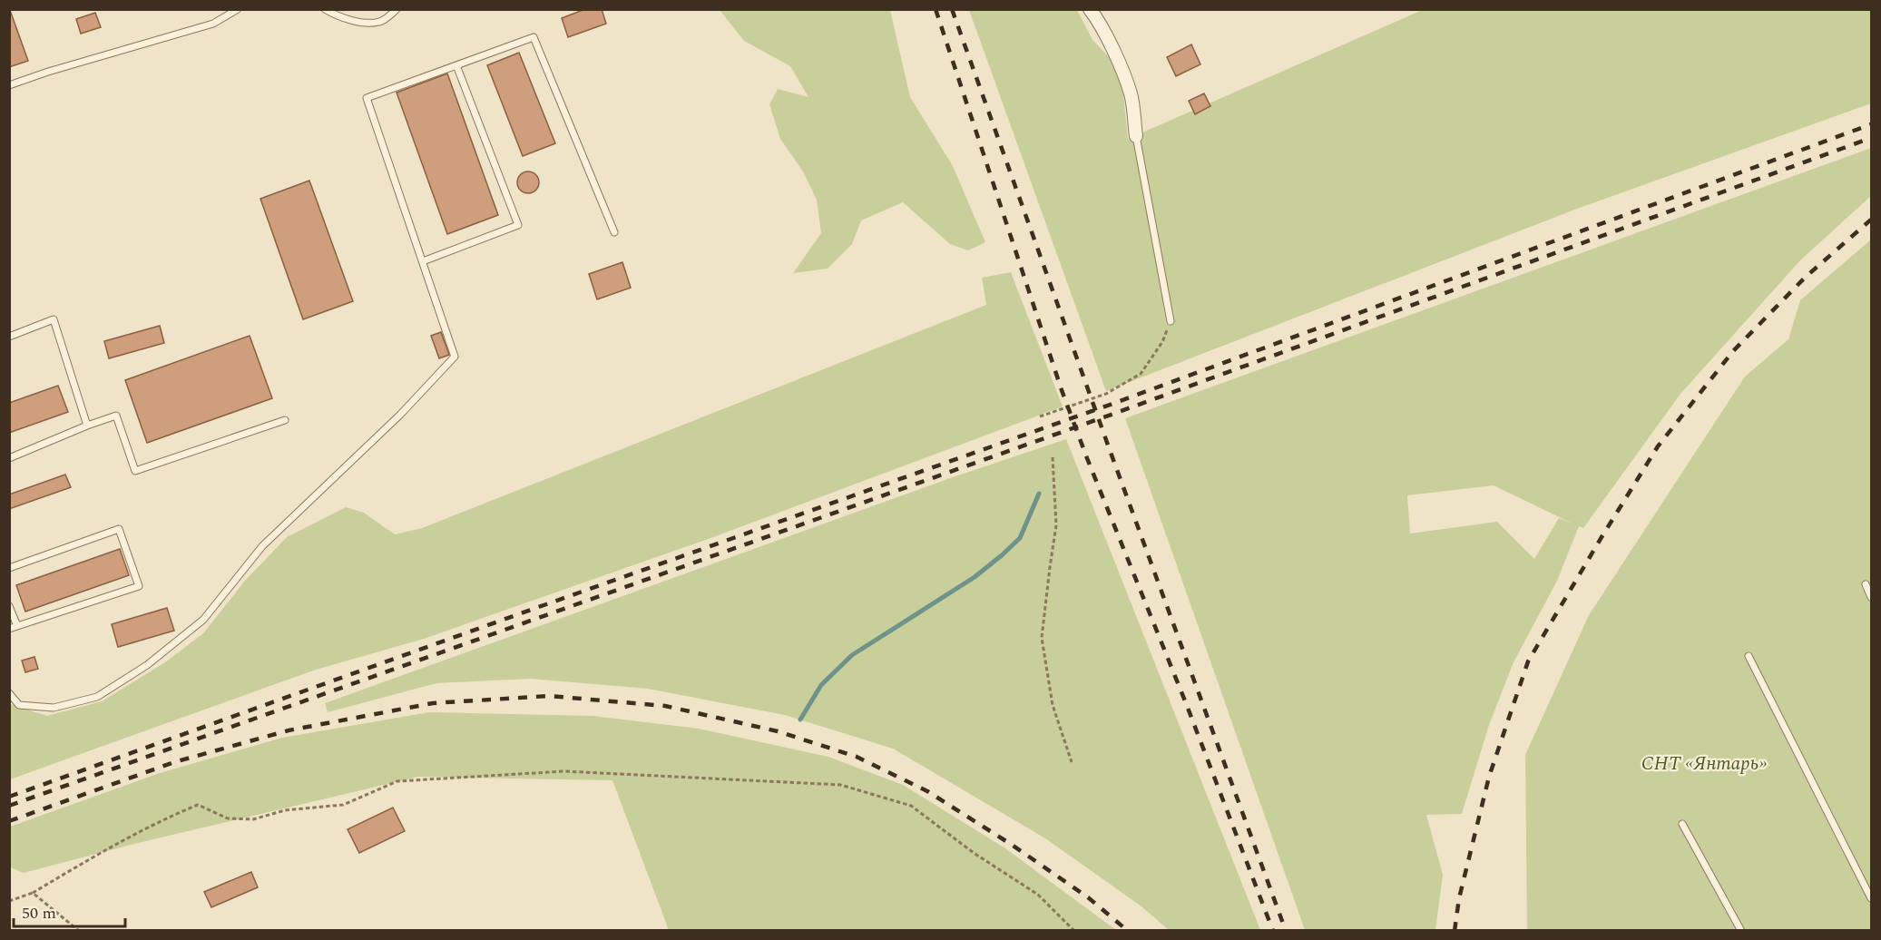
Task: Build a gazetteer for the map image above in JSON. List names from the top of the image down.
{
  "parks": ["СНТ «Янтарь»"],
  "scale_bar": "50 m"
}
